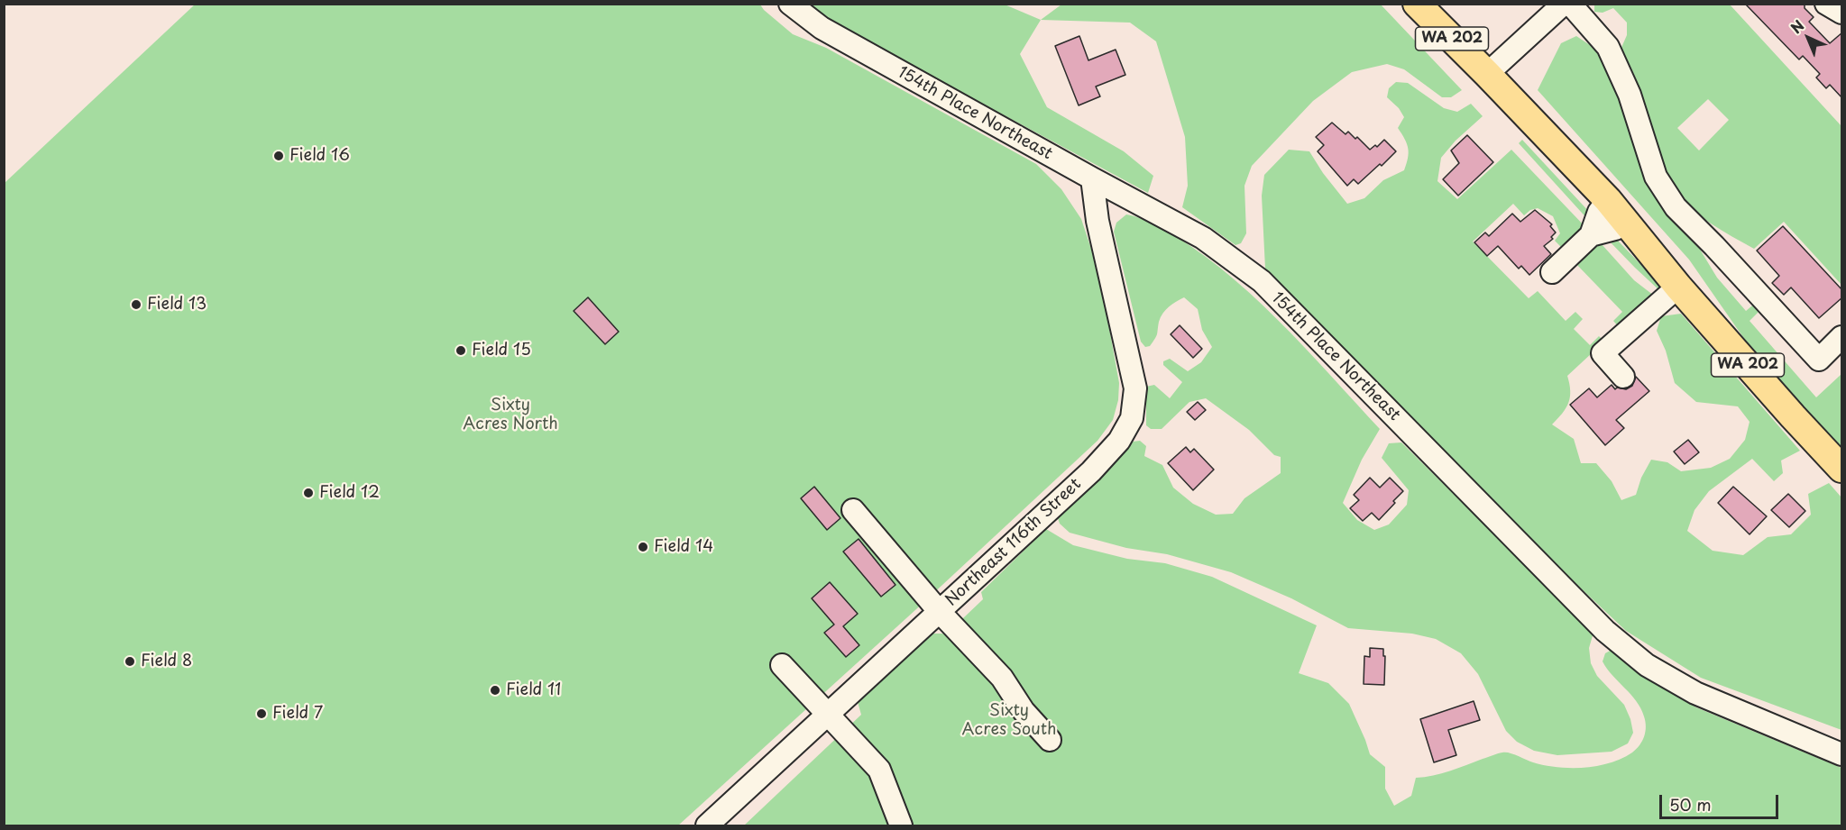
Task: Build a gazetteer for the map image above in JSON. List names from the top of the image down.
{
  "streets": {
    "main road": ["WA 202"],
    "street": ["154th Place Northeast", "Northeast 116th Street"]
  },
  "crossings": [
    ["154th Place Northeast", "Northeast 116th Street"]
  ],
  "parks": ["Sixty Acres North", "Sixty Acres South"],
  "places": [
    "Field 16",
    "Field 13",
    "Field 15",
    "Field 12",
    "Field 14",
    "Field 8",
    "Field 11",
    "Field 7"
  ],
  "scale_bar": "50 m",
  "north": "top left"
}
